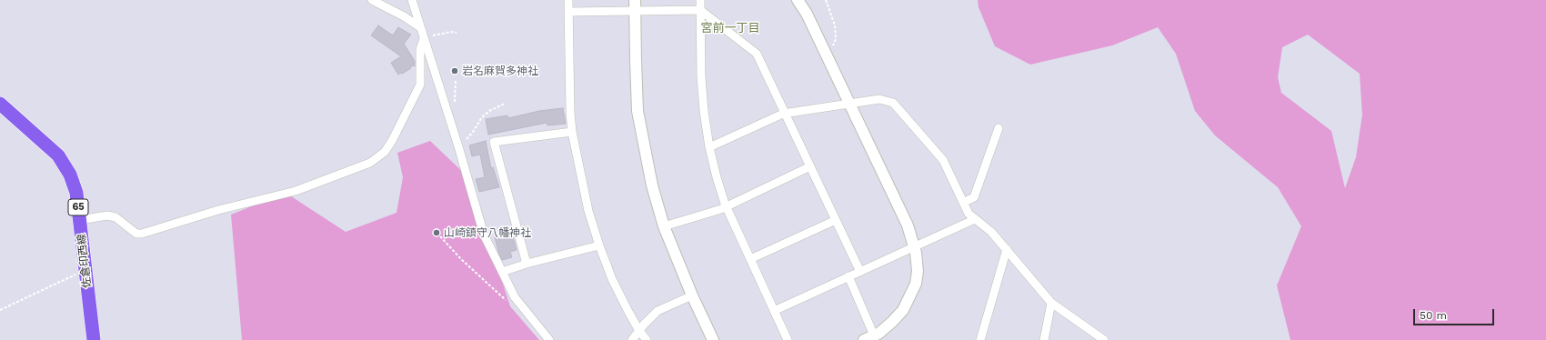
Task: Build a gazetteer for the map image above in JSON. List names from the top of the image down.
{
  "streets": {
    "main road": ["65", "佐倉印西線"]
  },
  "districts": ["宮前一丁目"],
  "places": ["岩名麻賀多神社", "山崎鎮守八幡神社"],
  "scale_bar": "50 m"
}
